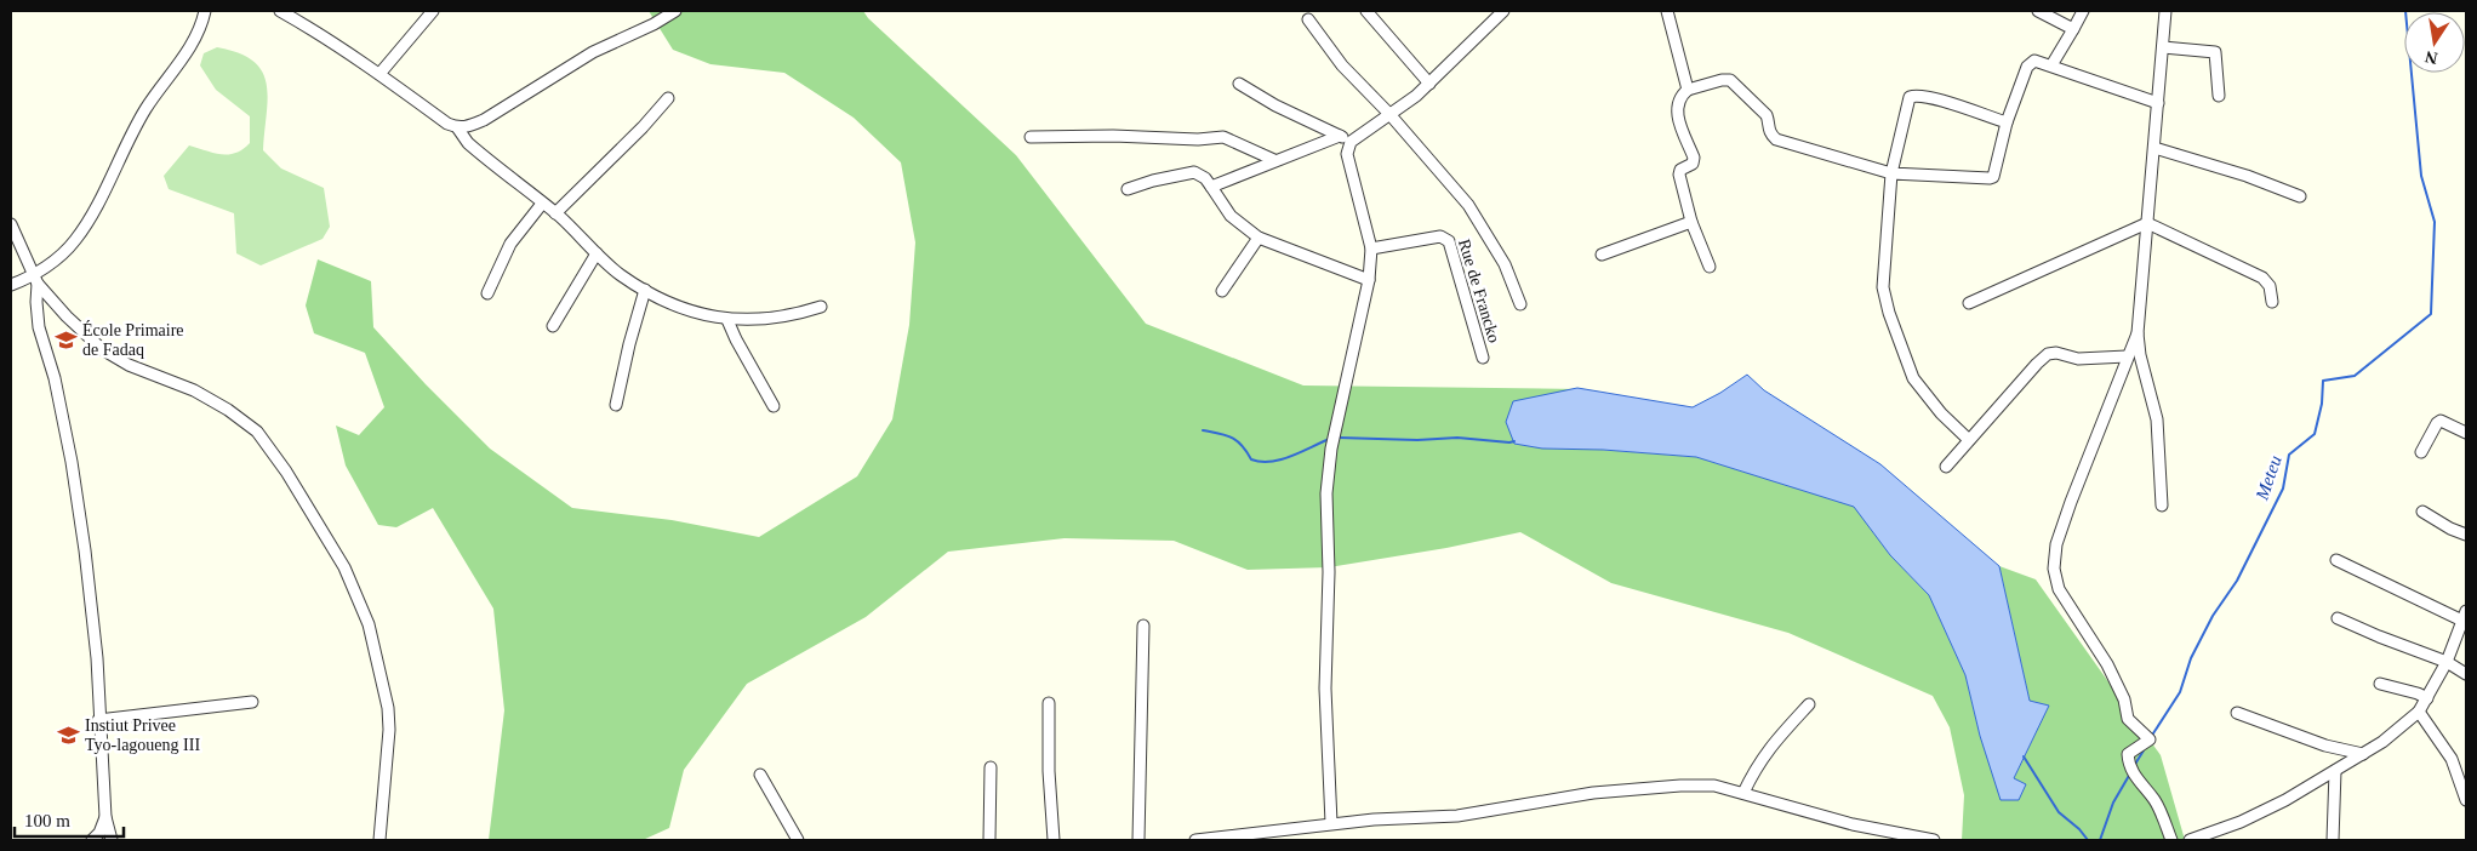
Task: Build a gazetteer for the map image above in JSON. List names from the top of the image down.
{
  "streets": {
    "street": ["Rue de Francko"]
  },
  "water": ["Meteu"],
  "places": {
    "school or university": ["École Primaire de Fadaq", "Instiut Privee Tyo-lagoueng III"]
  },
  "scale_bar": "100 m",
  "north": "bottom"
}
